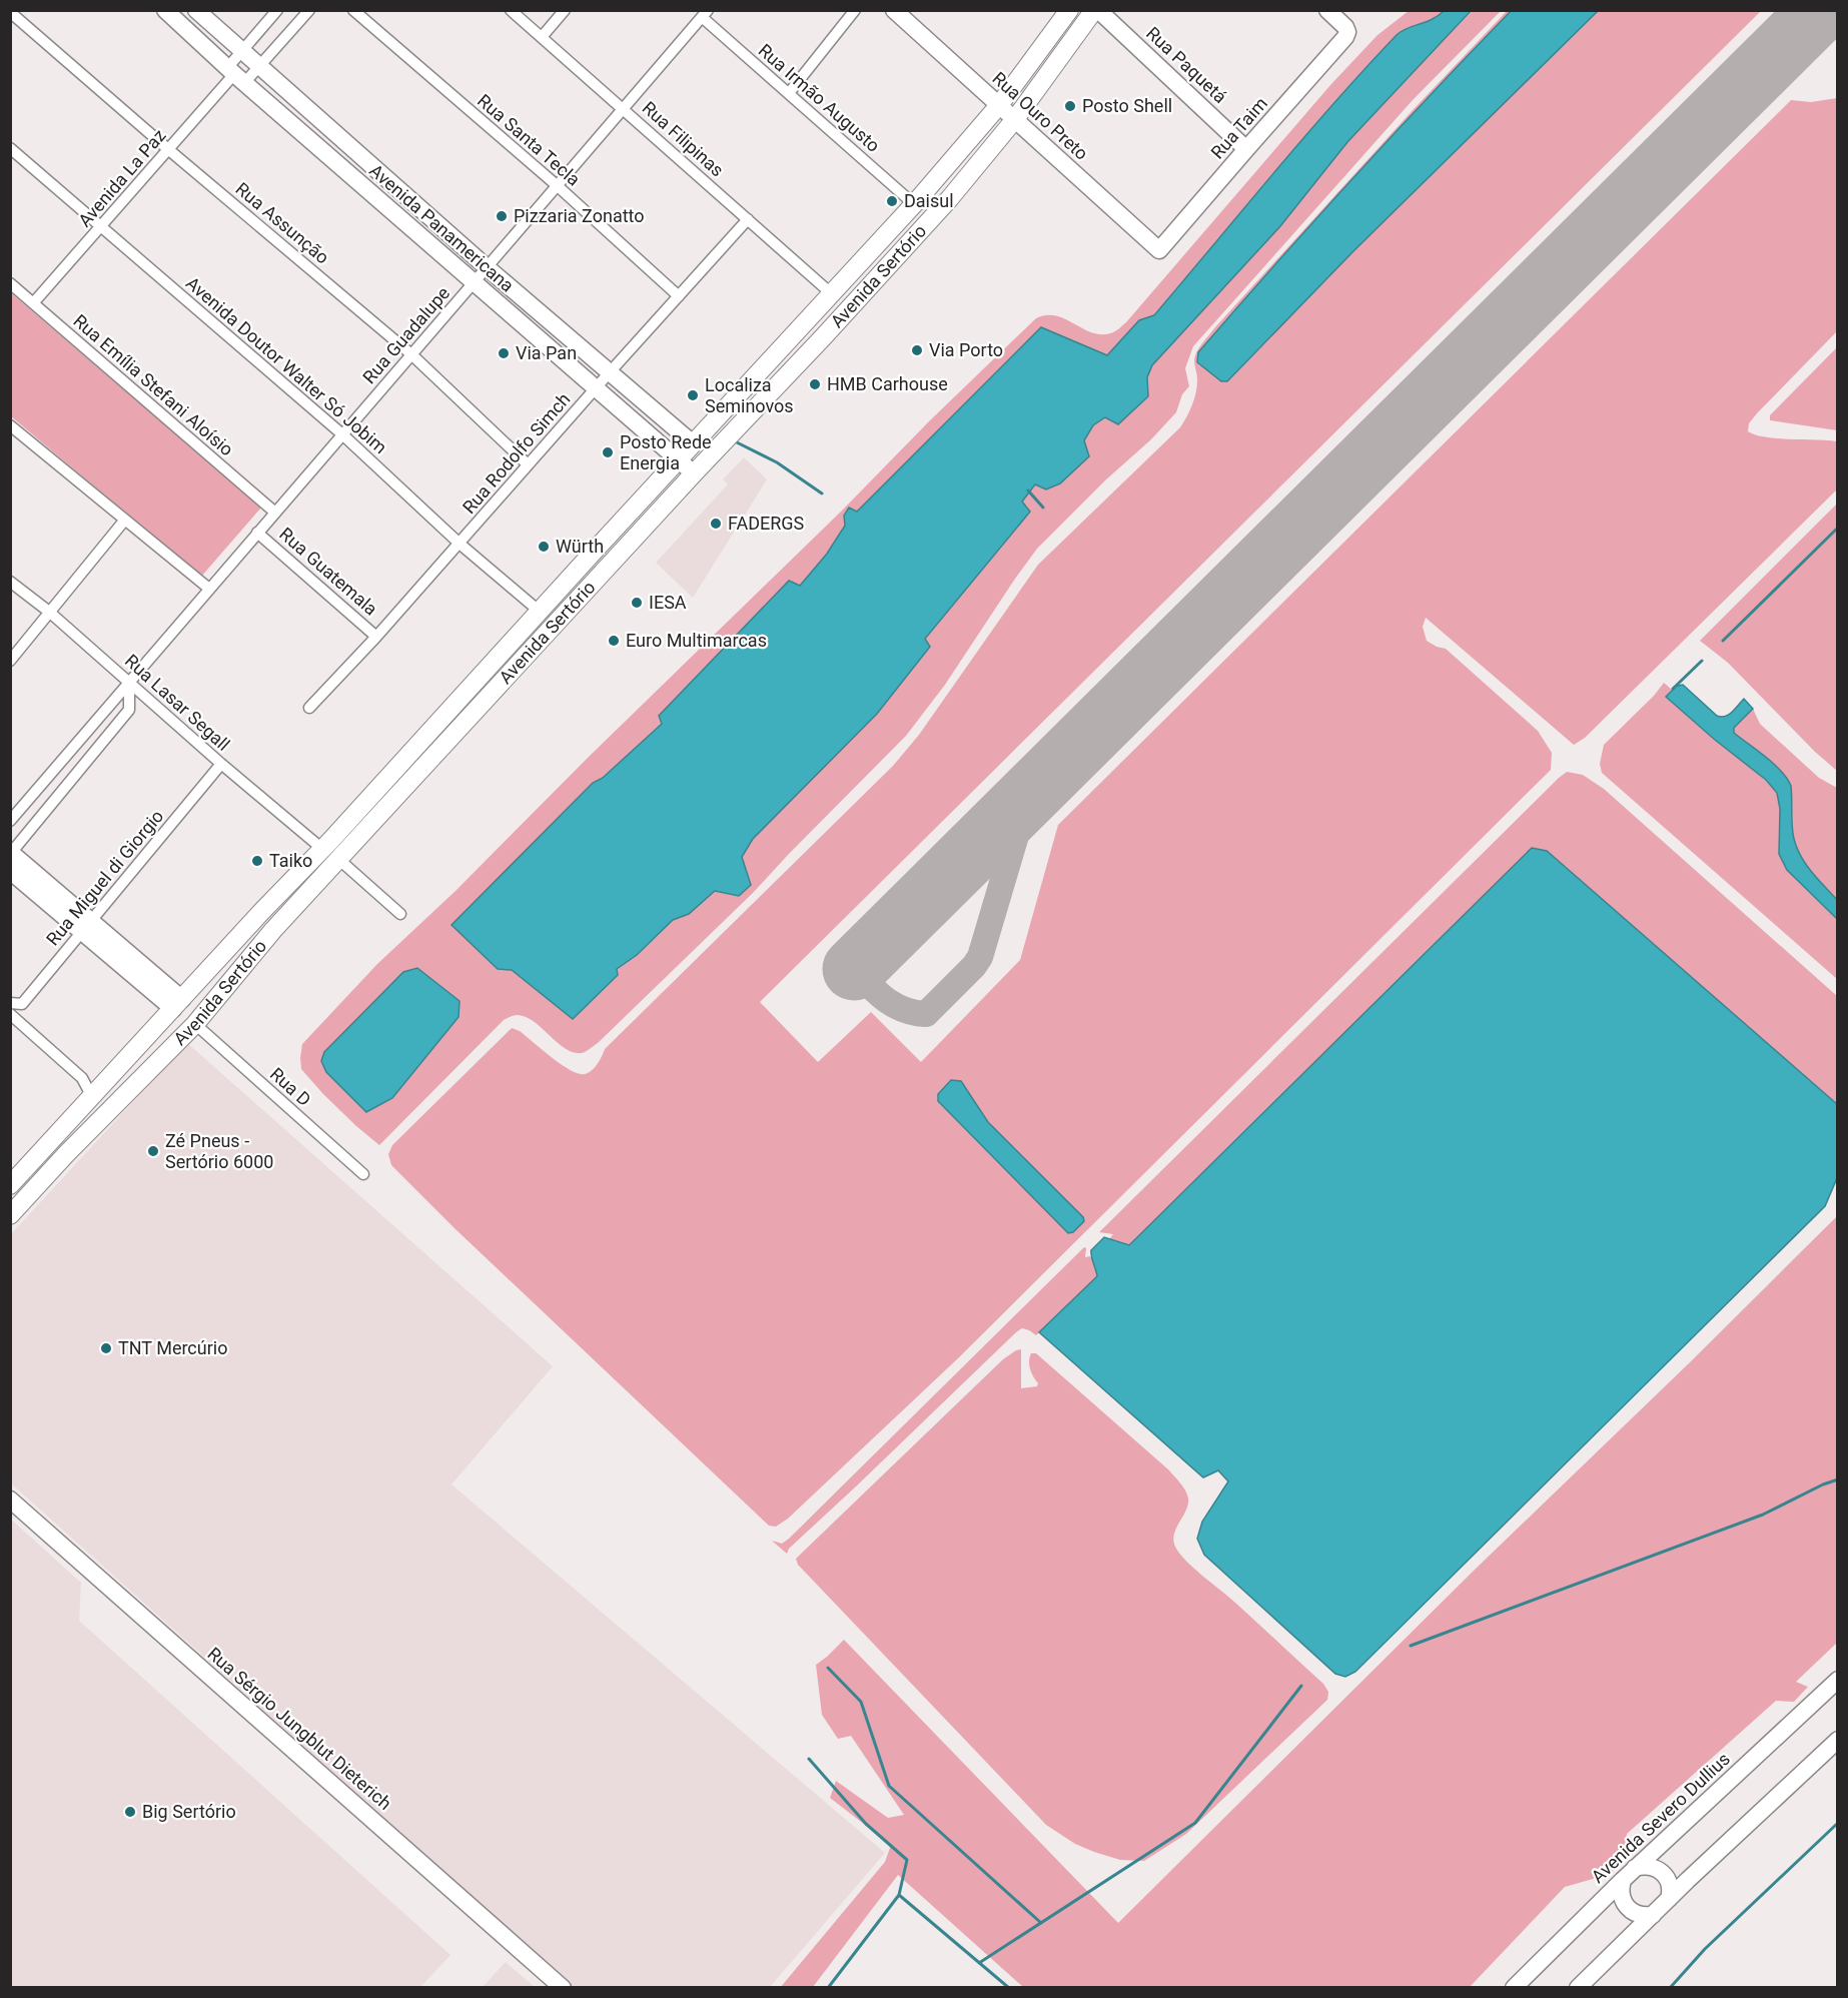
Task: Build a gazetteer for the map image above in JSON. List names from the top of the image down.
{
  "streets": {
    "main road": ["Avenida Sertório"],
    "street": [
      "Rua Paquetá",
      "Rua Irmão Augusto",
      "Rua Ouro Preto",
      "Rua Taim",
      "Rua Filipinas",
      "Rua Santa Tecla",
      "Avenida La Paz",
      "Rua Assunção",
      "Avenida Panamericana",
      "Rua Guadalupe",
      "Avenida Doutor Walter Só Jobim",
      "Rua Emília Stefani Aloísio",
      "Rua Rodolfo Simch",
      "Rua Guatemala",
      "Rua Lasar Segall",
      "Rua Miguel di Giorgio",
      "Rua D",
      "Rua Sérgio Jungblut Dieterich",
      "Avenida Severo Dullius"
    ]
  },
  "crossings": [
    ["Rua Paquetá", "Rua Taim"],
    ["Rua Paquetá", "Avenida Sertório"],
    ["Rua Irmão Augusto", "Avenida Sertório"],
    ["Rua Irmão Augusto", "Rua Guadalupe"],
    ["Rua Ouro Preto", "Rua Taim"],
    ["Rua Ouro Preto", "Avenida Sertório"],
    ["Rua Filipinas", "Avenida Sertório"],
    ["Rua Filipinas", "Rua Guadalupe"],
    ["Rua Filipinas", "Rua Rodolfo Simch"],
    ["Rua Santa Tecla", "Rua Guadalupe"],
    ["Rua Santa Tecla", "Rua Rodolfo Simch"],
    ["Avenida La Paz", "Rua Assunção"],
    ["Avenida La Paz", "Avenida Panamericana"],
    ["Avenida La Paz", "Avenida Doutor Walter Só Jobim"],
    ["Avenida La Paz", "Rua Emília Stefani Aloísio"],
    ["Rua Assunção", "Rua Guadalupe"],
    ["Rua Assunção", "Rua Rodolfo Simch"],
    ["Avenida Panamericana", "Avenida Sertório"],
    ["Avenida Panamericana", "Rua Guadalupe"],
    ["Avenida Panamericana", "Rua Rodolfo Simch"],
    ["Avenida Sertório", "Avenida Doutor Walter Só Jobim"],
    ["Avenida Sertório", "Rua Lasar Segall"],
    ["Avenida Sertório", "Rua D"],
    ["Rua Guadalupe", "Avenida Doutor Walter Só Jobim"],
    ["Rua Guadalupe", "Rua Emília Stefani Aloísio"],
    ["Rua Guadalupe", "Rua Guatemala"],
    ["Rua Guadalupe", "Rua Lasar Segall"],
    ["Avenida Doutor Walter Só Jobim", "Rua Rodolfo Simch"],
    ["Rua Rodolfo Simch", "Rua Guatemala"],
    ["Rua Lasar Segall", "Rua Miguel di Giorgio"]
  ],
  "places": [
    "Posto Shell",
    "Daisul",
    "Pizzaria Zonatto",
    "Via Porto",
    "Via Pan",
    "HMB Carhouse",
    "Localiza Seminovos",
    "Posto Rede Energia",
    "FADERGS",
    "Würth",
    "IESA",
    "Euro Multimarcas",
    "Taiko",
    "Zé Pneus - Sertório 6000",
    "TNT Mercúrio",
    "Big Sertório"
  ]
}
